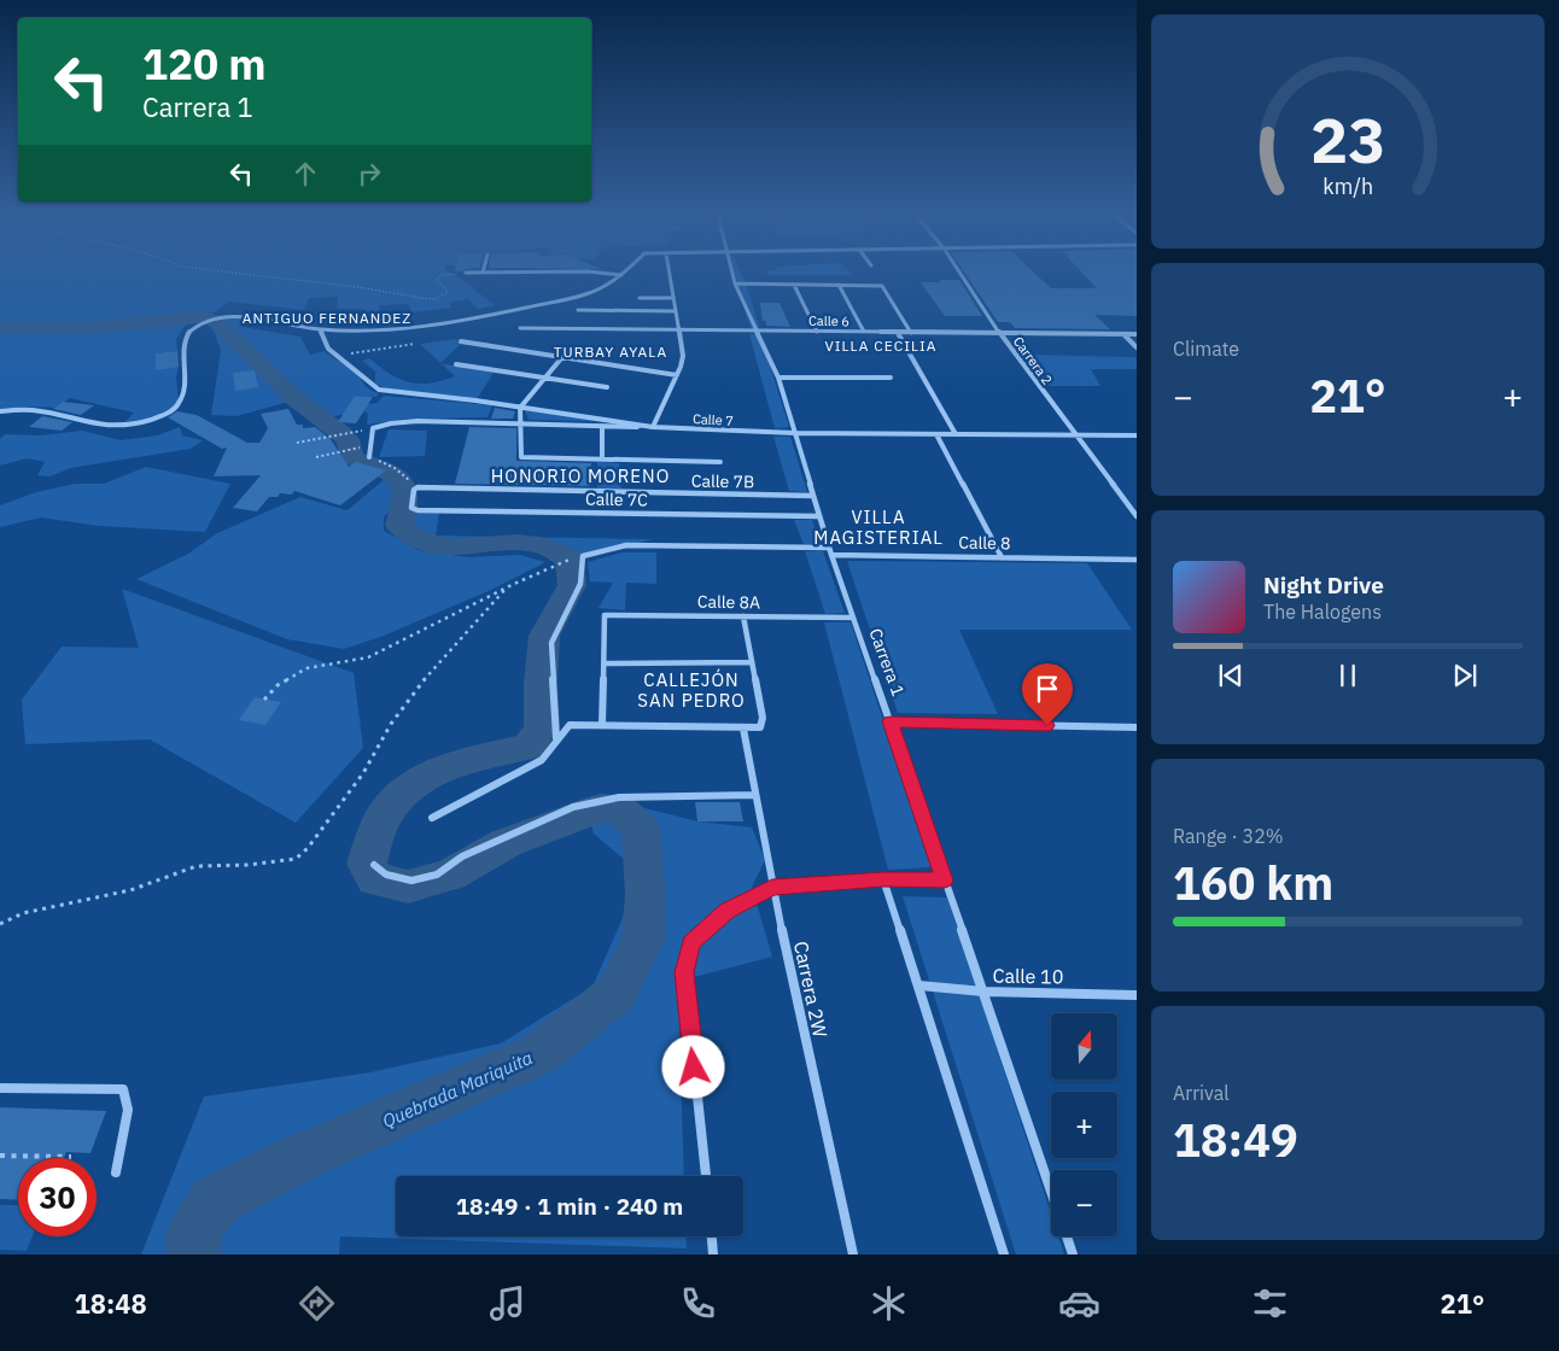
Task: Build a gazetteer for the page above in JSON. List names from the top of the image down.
{
  "streets": {
    "street": [
      "Calle 6",
      "Carrera 2",
      "Calle 7",
      "Calle 7B",
      "Calle 7C",
      "Calle 8",
      "Calle 8A",
      "Carrera 1",
      "Calle 10",
      "Carrera 2W"
    ]
  },
  "crossings": [
    ["Calle 6", "Carrera 2"],
    ["Calle 6", "Carrera 1"],
    ["Carrera 2", "Calle 7"],
    ["Calle 7", "Carrera 1"],
    ["Calle 7B", "Calle 7C"],
    ["Calle 7B", "Carrera 1"],
    ["Calle 7C", "Carrera 1"],
    ["Calle 8", "Carrera 1"],
    ["Calle 8A", "Carrera 1"],
    ["Carrera 1", "Calle 10"]
  ],
  "districts": [
    "ANTIGUO FERNANDEZ",
    "VILLA CECILIA",
    "TURBAY AYALA",
    "HONORIO MORENO",
    "VILLA MAGISTERIAL",
    "CALLEJÓN SAN PEDRO"
  ],
  "water": ["Quebrada Mariquita"],
  "north": "top",
  "page": {
    "turn": ["120 m", "Carrera 1"],
    "tile": [
      "Climate",
      ["Range · 32%", "160 km"],
      ["Arrival", "18:49"]
    ],
    "heat": ["−", "21°", "+"],
    "song": ["Night Drive", "The Halogens"],
    "map_buttons": ["+", "−"],
    "limit": "30",
    "trip": "18:49 · 1 min · 240 m",
    "tabs": ["18:48", "21°"],
    "gauge": ["23", "km/h"]
  }
}
